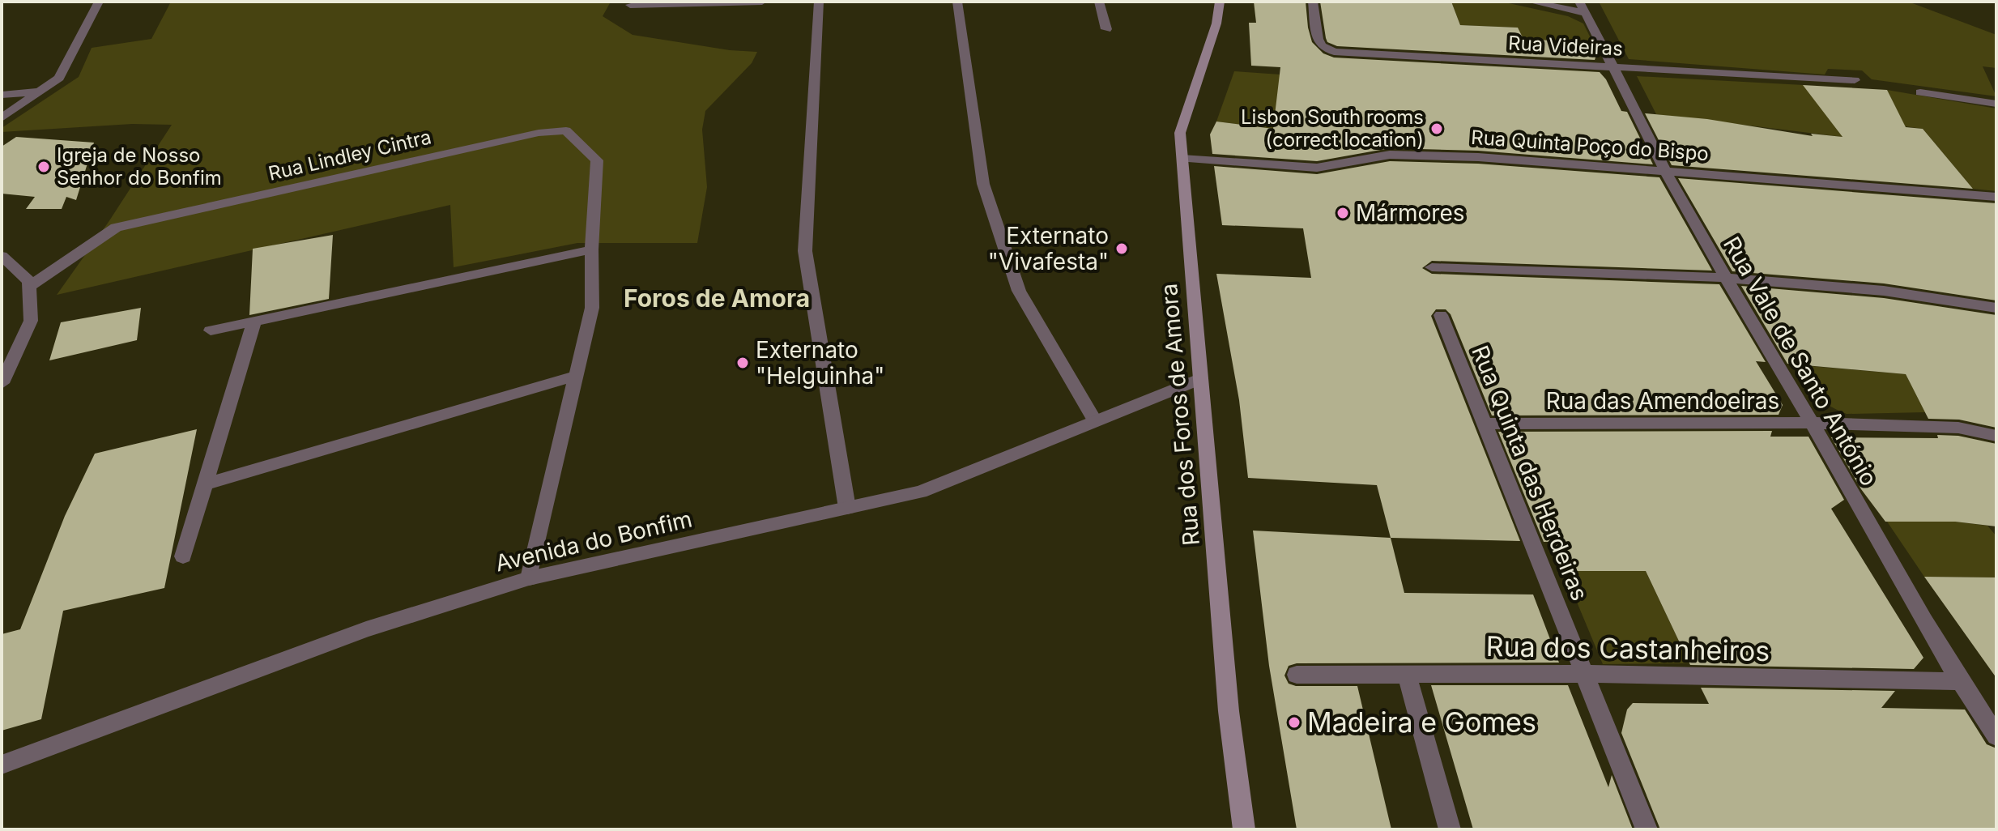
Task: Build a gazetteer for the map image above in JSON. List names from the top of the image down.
{
  "streets": {
    "main road": ["Rua dos Foros de Amora"],
    "street": [
      "Rua Videiras",
      "Rua Quinta Poço do Bispo",
      "Rua Lindley Cintra",
      "Rua Vale de Santo António",
      "Rua das Amendoeiras",
      "Rua Quinta das Herdeiras",
      "Avenida do Bonfim",
      "Rua dos Castanheiros"
    ]
  },
  "crossings": [
    ["Rua Videiras", "Rua Vale de Santo António"],
    ["Rua Quinta Poço do Bispo", "Rua Vale de Santo António"],
    ["Rua Quinta Poço do Bispo", "Rua dos Foros de Amora"],
    ["Rua Vale de Santo António", "Rua das Amendoeiras"],
    ["Rua Vale de Santo António", "Rua dos Castanheiros"],
    ["Rua das Amendoeiras", "Rua Quinta das Herdeiras"],
    ["Rua dos Foros de Amora", "Avenida do Bonfim"],
    ["Rua Quinta das Herdeiras", "Rua dos Castanheiros"]
  ],
  "districts": ["Foros de Amora"],
  "places": [
    "Lisbon South rooms (correct location)",
    "Igreja de Nosso Senhor do Bonfim",
    "Mármores",
    "Externato \"Vivafesta\"",
    "Externato \"Helguinha\"",
    "Madeira e Gomes"
  ]
}
